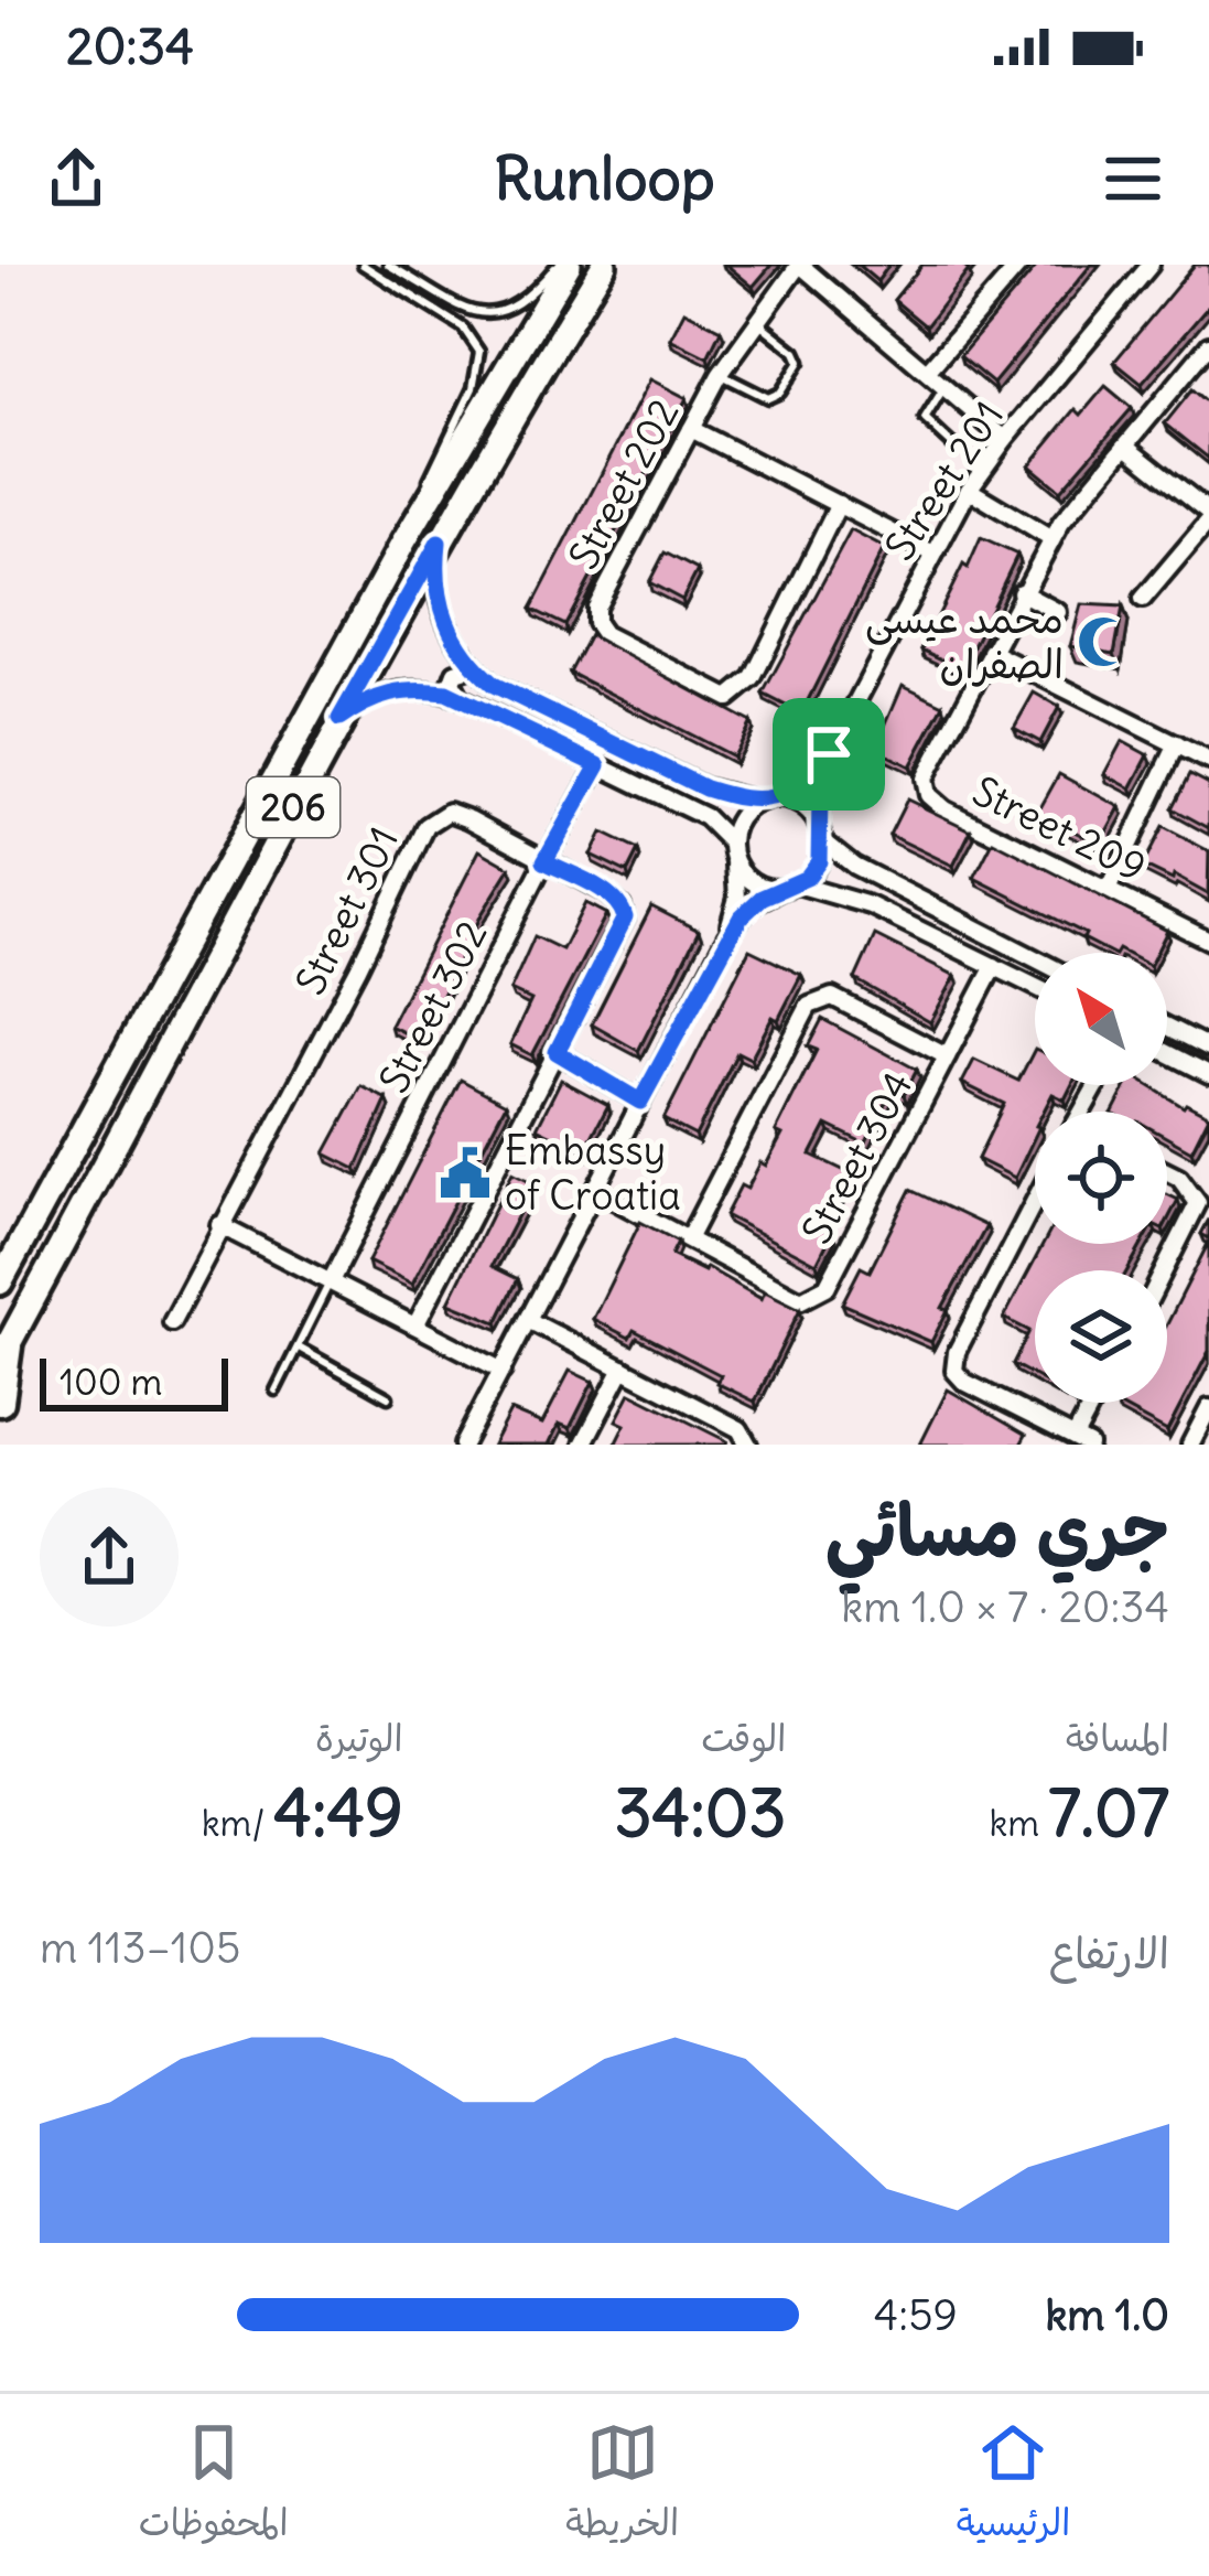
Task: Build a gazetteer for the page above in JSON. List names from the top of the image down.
{
  "streets": {
    "main road": ["206"],
    "street": [
      "Street 201",
      "Street 202",
      "Street 209",
      "Street 301",
      "Street 302",
      "Street 304"
    ]
  },
  "crossings": [
    ["Street 301", "Street 302"]
  ],
  "places": {
    "mosque": ["محمد عيسى الصفران"],
    "public building": ["Embassy of Croatia"]
  },
  "scale_bar": "100 m",
  "north": "top left",
  "page": {
    "status": "20:34",
    "header": "Runloop",
    "scale": "100 m",
    "heading": ["جري مسائي", "20:34 · 7 × 1.0 km"],
    "stats": [
      ["المسافة", "7.07 km"],
      ["الوقت", "34:03"],
      ["الوتيرة", "4:49 /km"]
    ],
    "chart": ["الارتفاع", "105–113 m"],
    "list": [
      {
        "name": "1.0 km",
        "note": "4:59"
      }
    ],
    "tabs": ["الرئيسية", "الخريطة", "المحفوظات"]
  }
}
